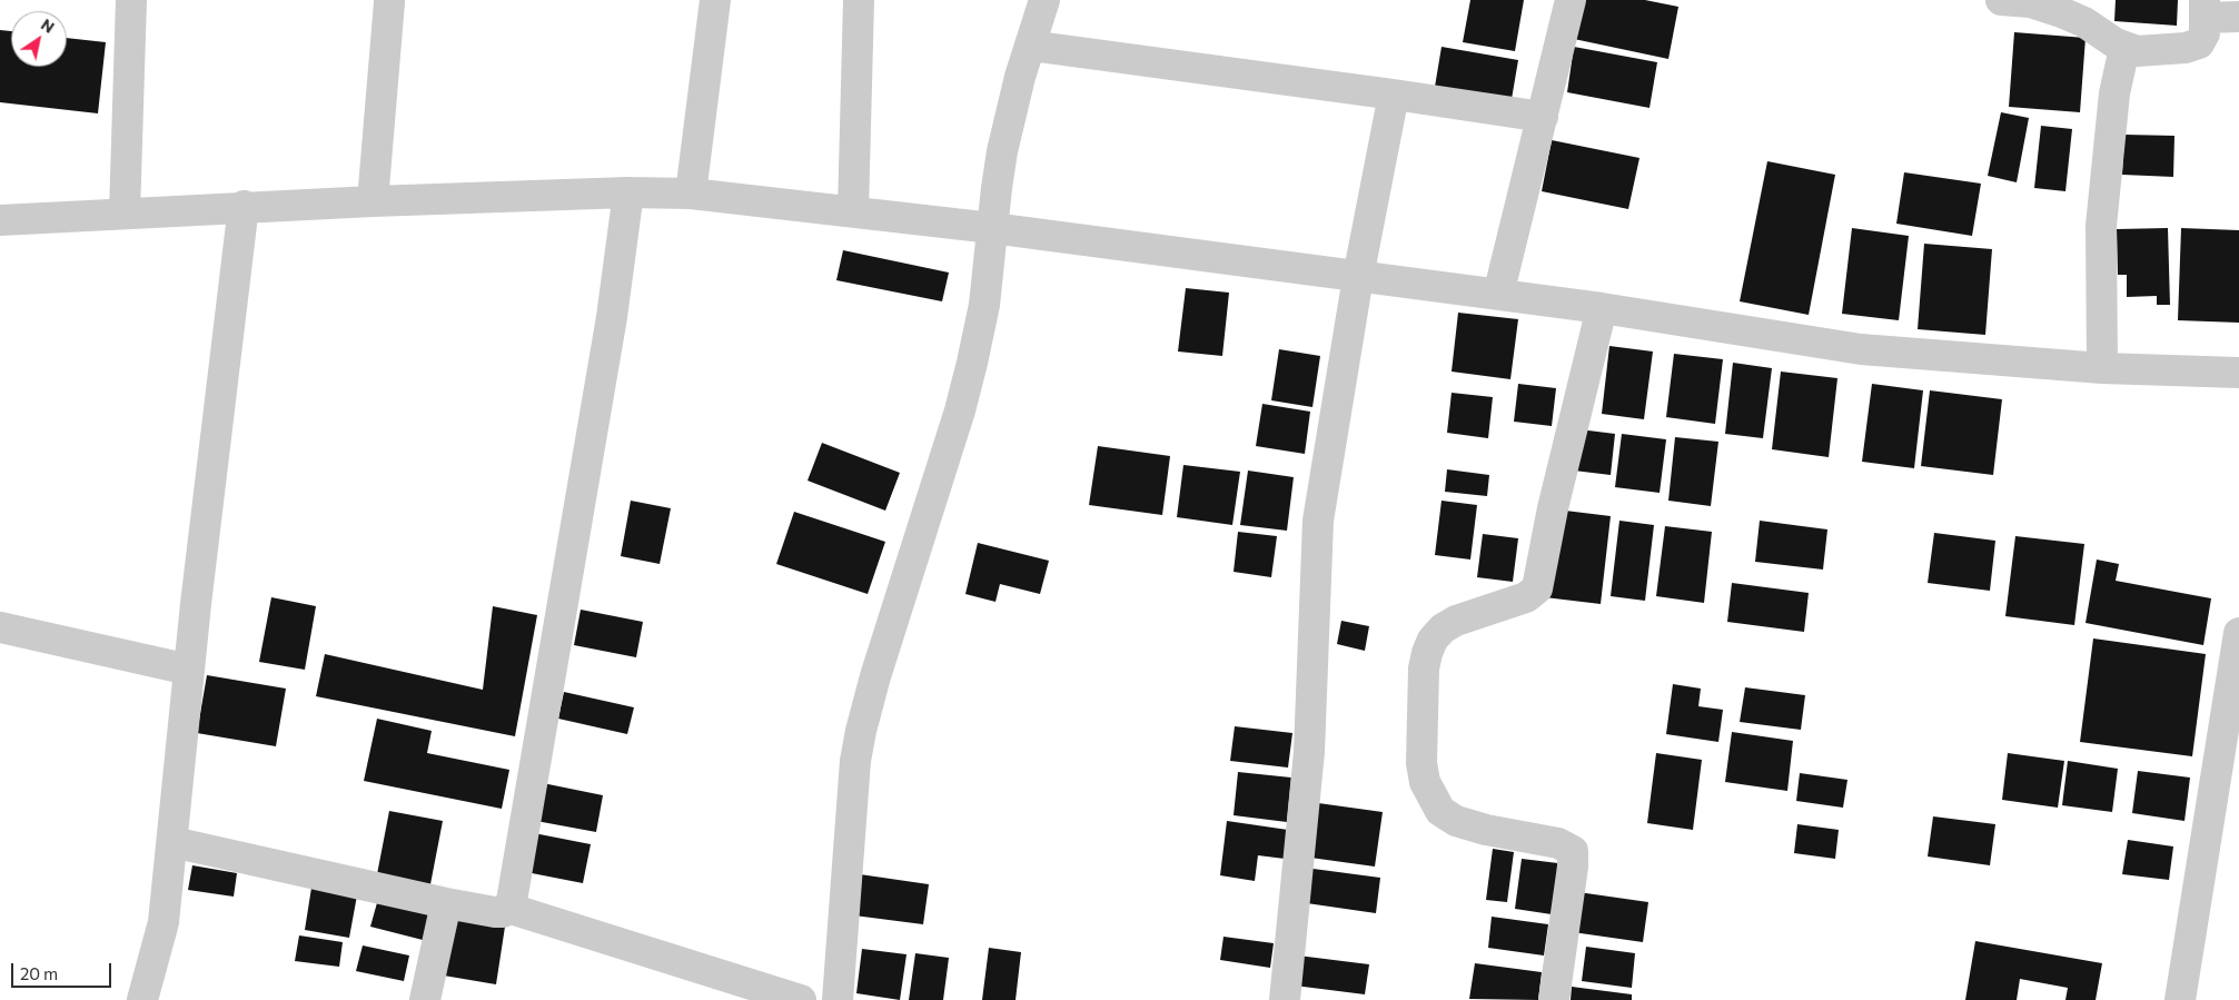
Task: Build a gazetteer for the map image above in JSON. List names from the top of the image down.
{
  "scale_bar": "20 m",
  "north": "top right"
}
